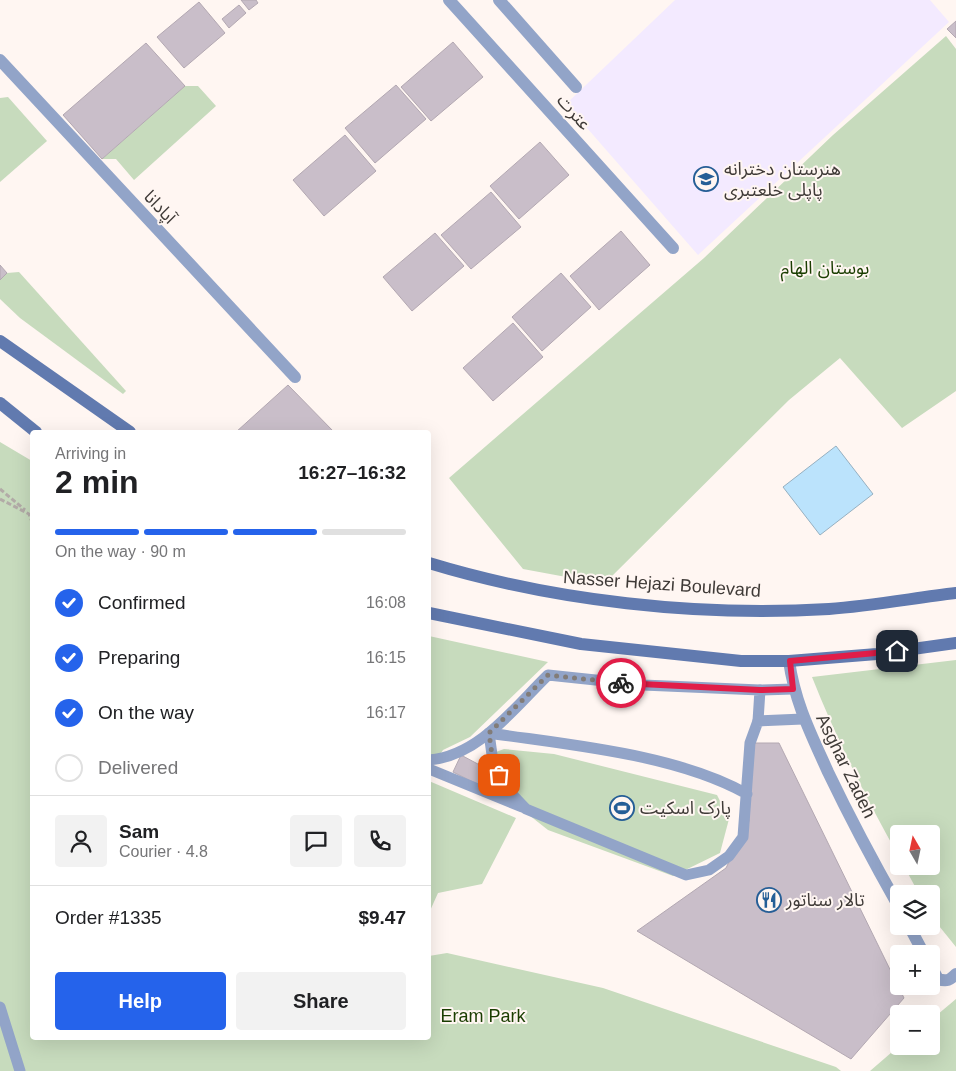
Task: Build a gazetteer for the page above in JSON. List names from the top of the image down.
{
  "streets": {
    "main road": ["Nasser Hejazi Boulevard"],
    "street": ["عترت", "آپادانا", "Asghar Zadeh"]
  },
  "parks": ["بوستان الهام", "Eram Park"],
  "places": {
    "school or university": ["هنرستان دخترانه پاپلی خلعتبری"],
    "sports": ["پارک اسکیت"],
    "restaurant": ["تالار سناتور"]
  },
  "north": "top",
  "page": {
    "heading": ["2 min", "Arriving in", "16:27–16:32"],
    "panel": [
      "Sam",
      "Courier · 4.8",
      "Order #1335",
      "$9.47"
    ],
    "bar": "On the way · 90 m",
    "list": [
      ["Confirmed", "16:08"],
      ["Preparing", "16:15"],
      ["On the way", "16:17"],
      "Delivered"
    ],
    "map_buttons": ["+", "−"],
    "buttons": ["Help", "Share"]
  }
}
